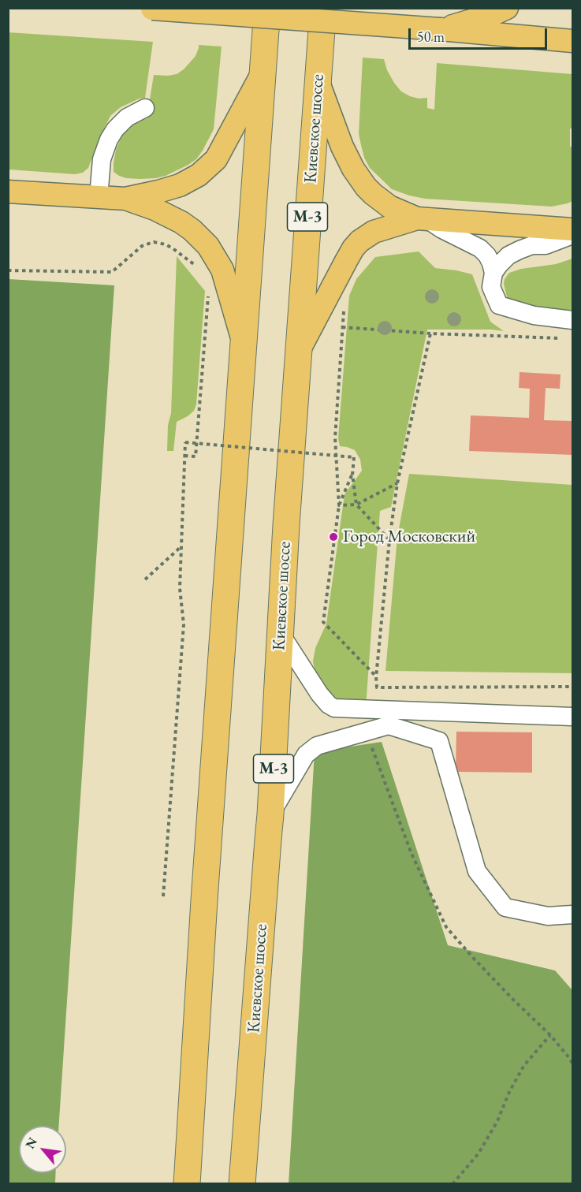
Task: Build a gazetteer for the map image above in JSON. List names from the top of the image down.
{
  "streets": {
    "highway": ["Киевское шоссе", "М-3"]
  },
  "places": ["Город Московский"],
  "scale_bar": "50 m",
  "north": "top left"
}
